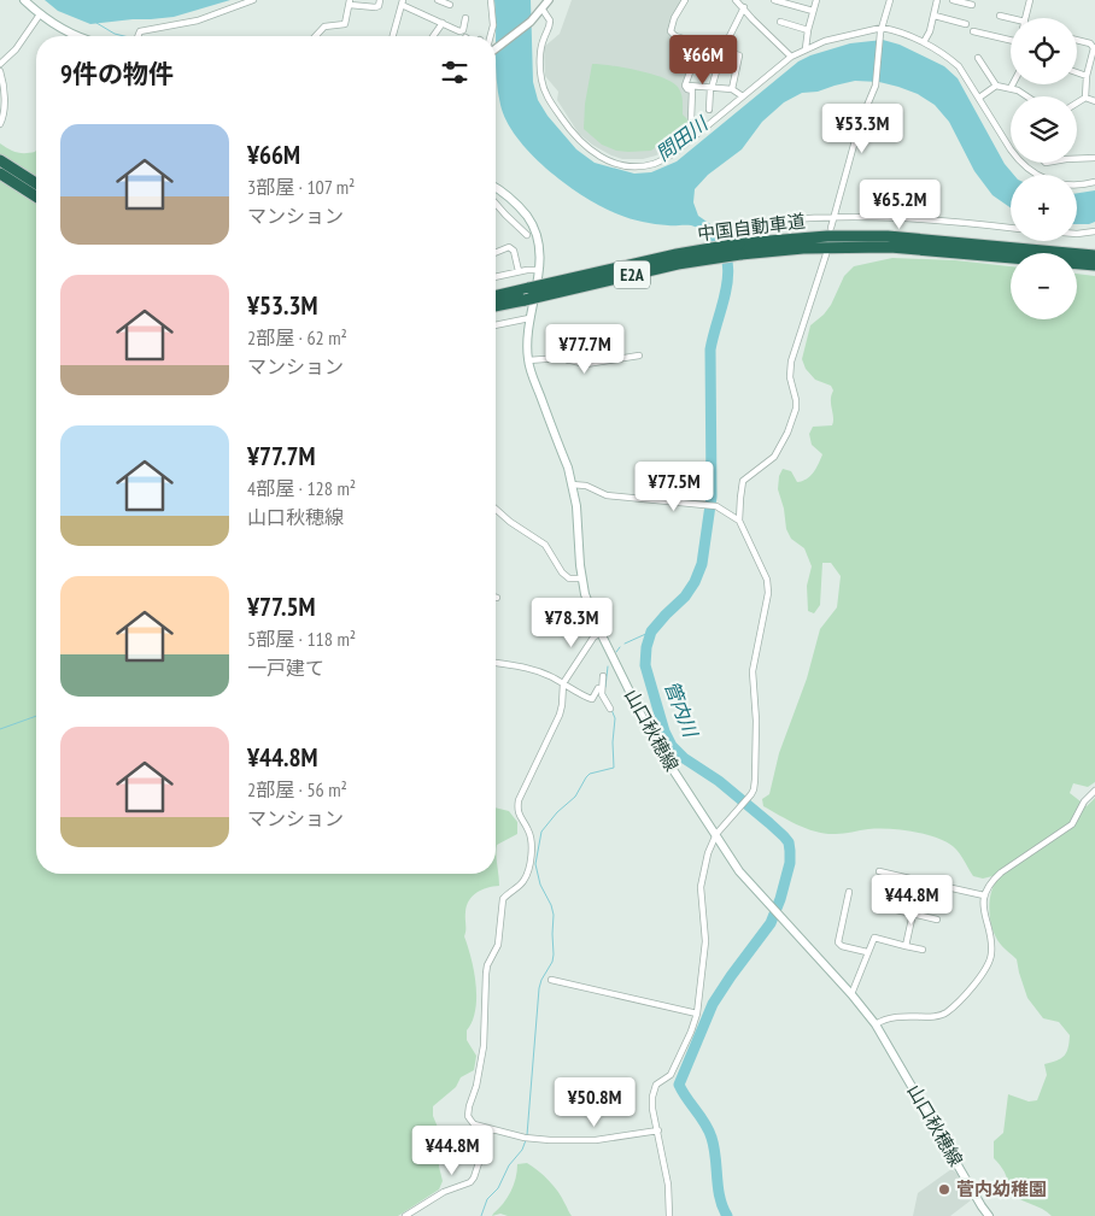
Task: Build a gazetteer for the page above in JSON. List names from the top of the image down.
{
  "streets": {
    "highway": ["中国自動車道", "E2A"],
    "main road": ["山口秋穂線"]
  },
  "water": ["問田川", "管内川"],
  "places": ["菅内幼稚園"],
  "page": {
    "map_buttons": ["+", "−"],
    "price": [
      "¥66M",
      "¥53.3M",
      "¥65.2M",
      "¥77.7M",
      "¥77.5M",
      "¥78.3M",
      "¥44.8M",
      "¥50.8M",
      "¥44.8M"
    ],
    "heading": "9件の物件",
    "list": [
      {
        "name": "¥66M",
        "note": "3部屋 · 107 m² · マンション"
      },
      {
        "name": "¥53.3M",
        "note": "2部屋 · 62 m² · マンション"
      },
      {
        "name": "¥77.7M",
        "note": "4部屋 · 128 m² · 山口秋穂線"
      },
      {
        "name": "¥77.5M",
        "note": "5部屋 · 118 m² · 一戸建て"
      },
      {
        "name": "¥44.8M",
        "note": "2部屋 · 56 m² · マンション"
      }
    ]
  }
}
